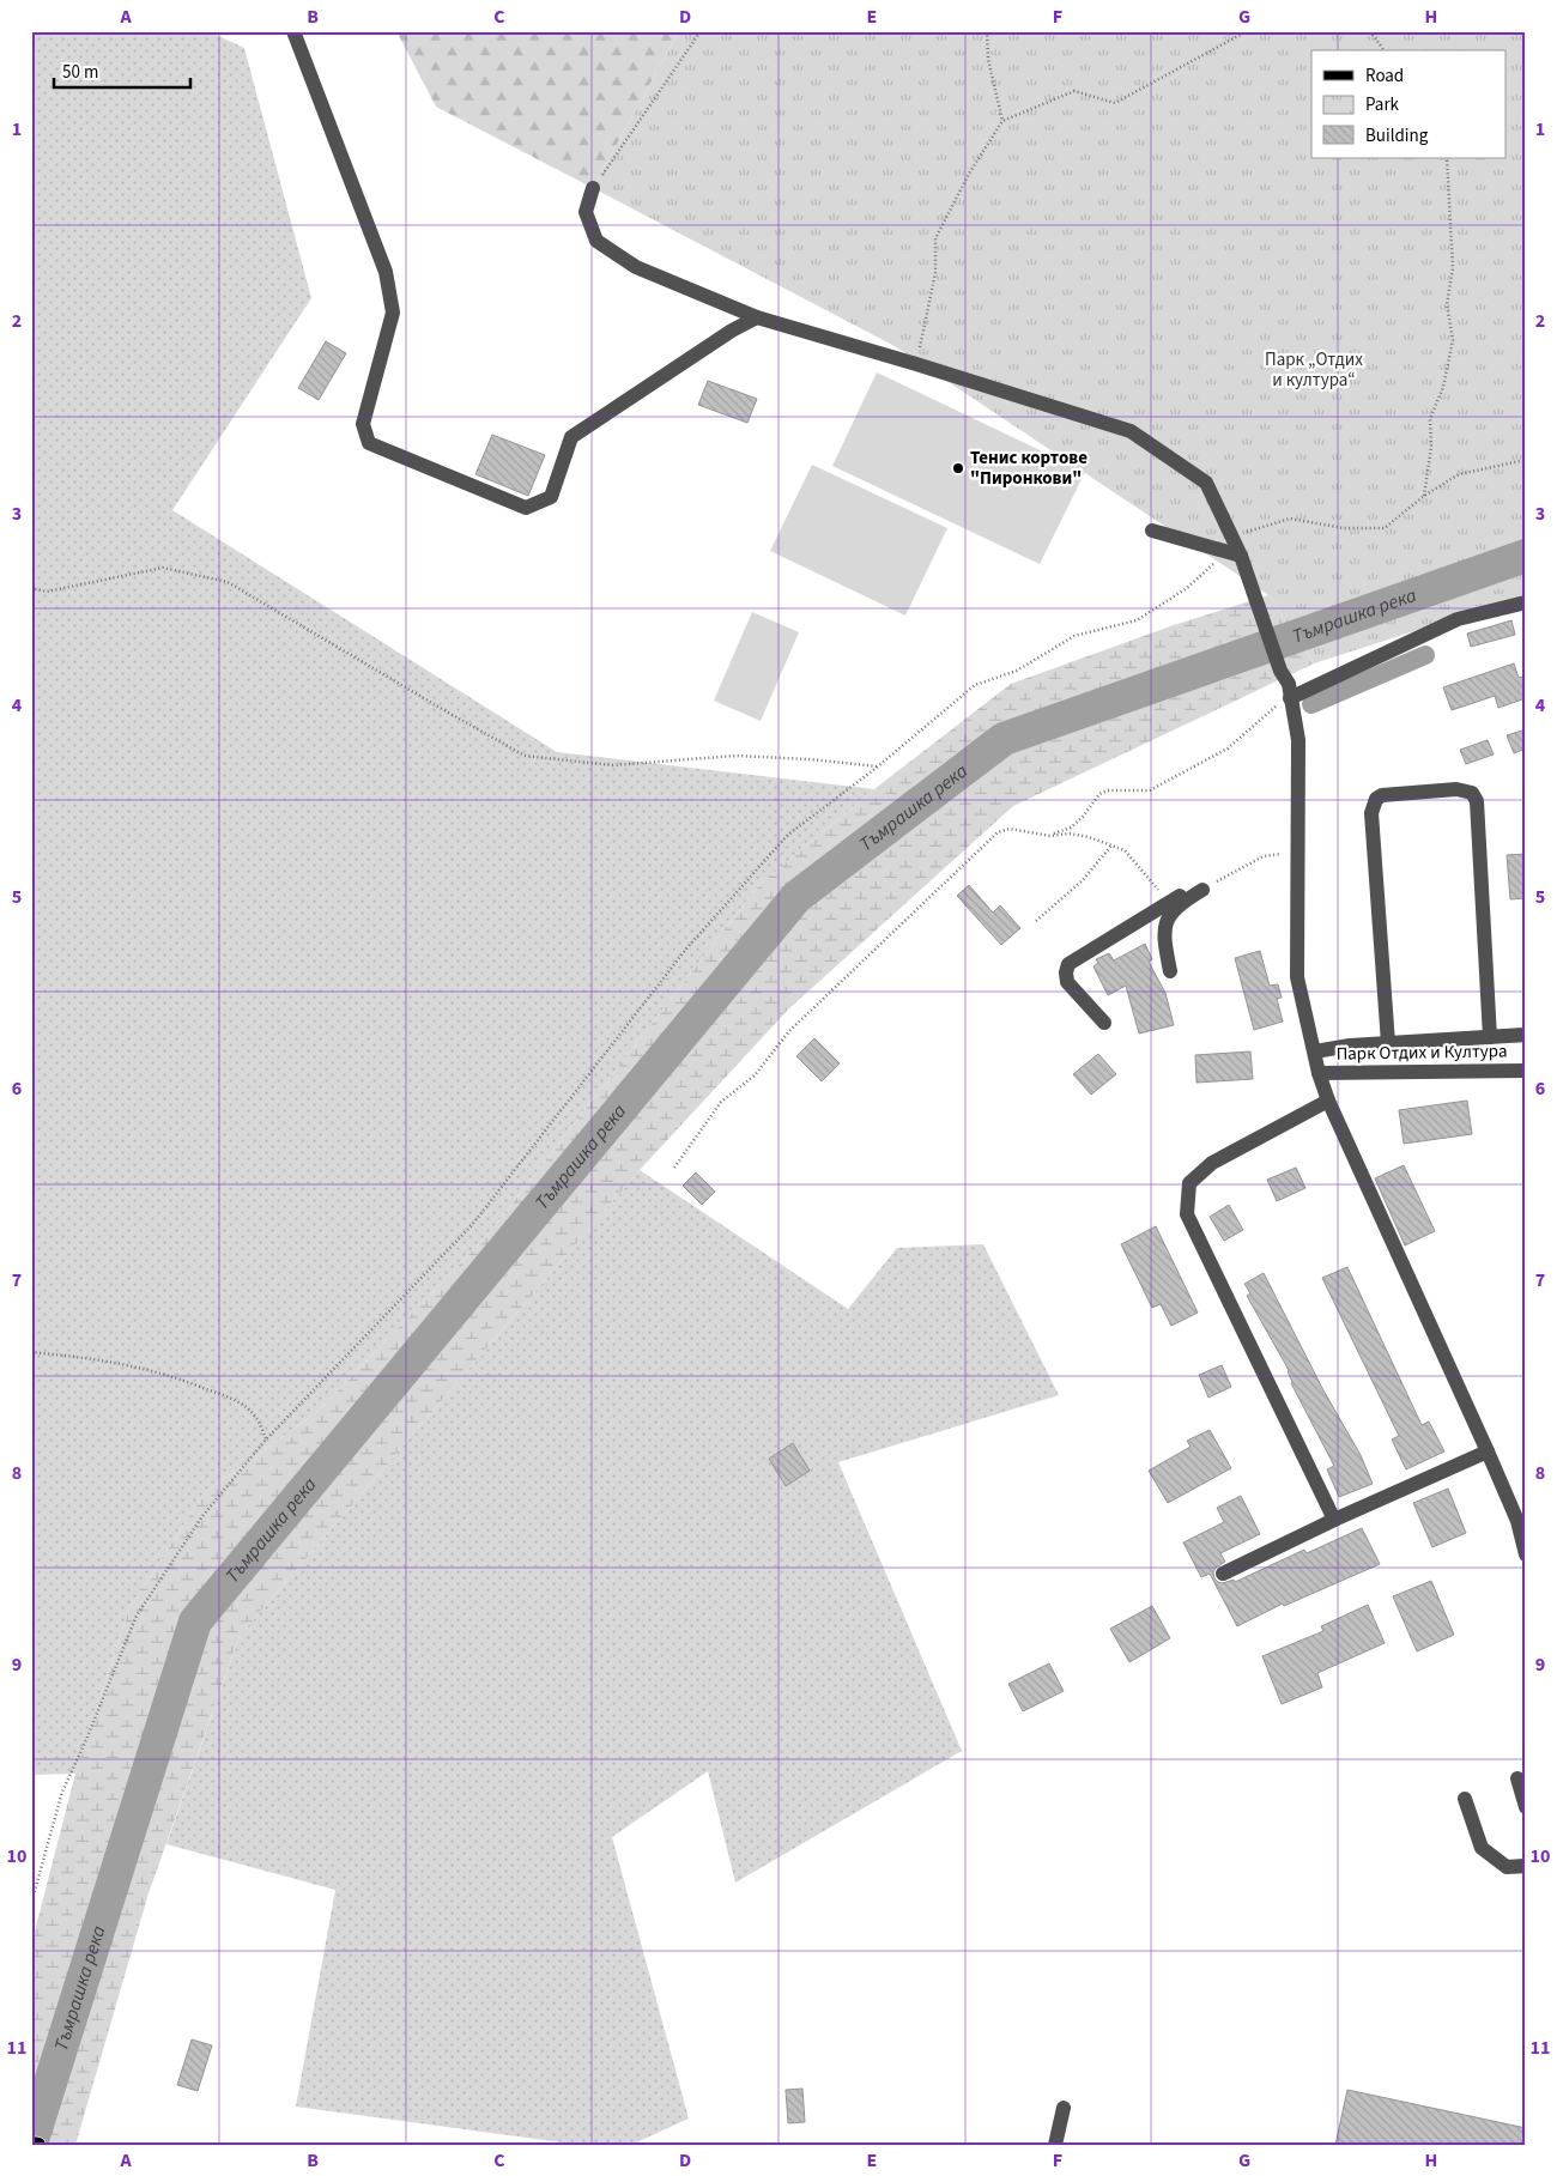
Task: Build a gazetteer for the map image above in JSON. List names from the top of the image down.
{
  "streets": {
    "street": ["Парк Отдих и Култура"]
  },
  "water": ["Тъмрашка река"],
  "parks": ["Парк „Отдих и култура“"],
  "places": ["Тенис кортове \"Пиронкови\""],
  "legend": ["Road", "Park", "Building"],
  "scale_bar": "50 m",
  "grid": {
    "columns": [
      "A",
      "B",
      "C",
      "D",
      "E",
      "F",
      "G",
      "H"
    ],
    "rows": [
      "1",
      "2",
      "3",
      "4",
      "5",
      "6",
      "7",
      "8",
      "9",
      "10",
      "11"
    ]
  }
}
